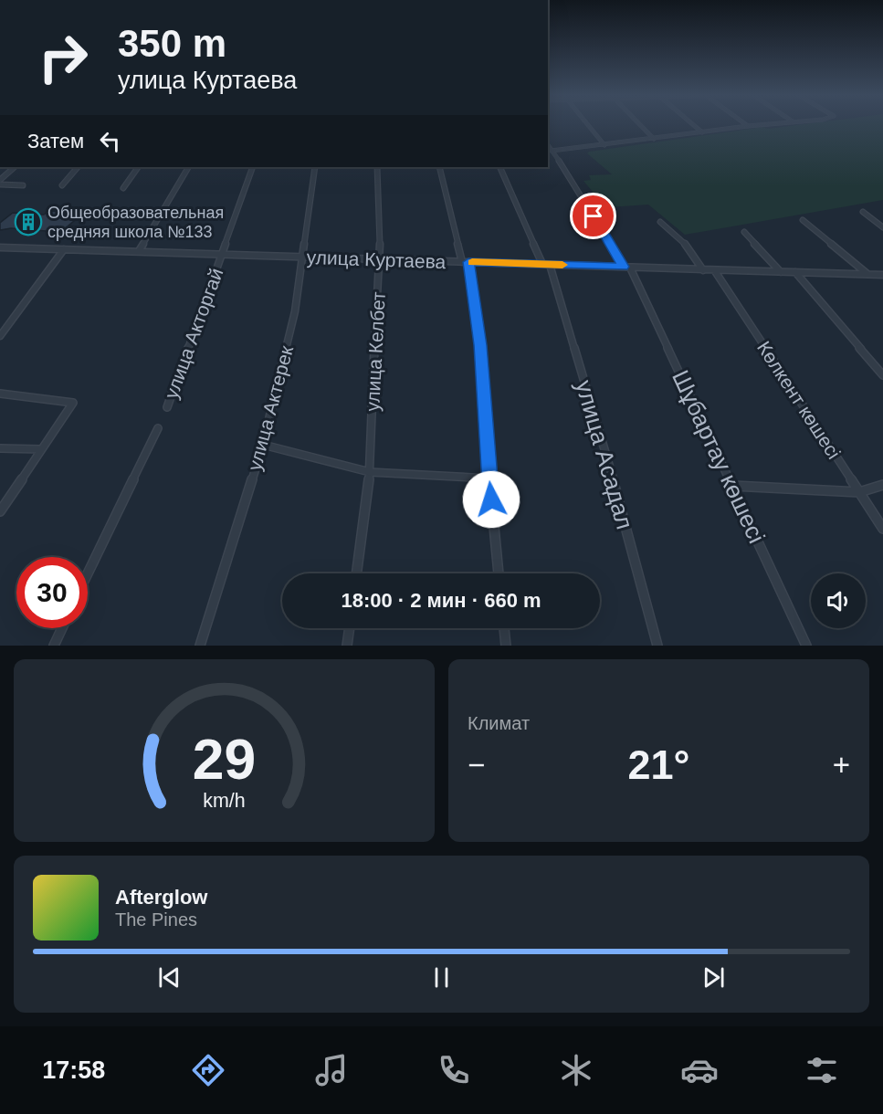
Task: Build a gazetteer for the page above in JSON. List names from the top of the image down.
{
  "streets": {
    "street": [
      "улица Куртаева",
      "улица Акторгай",
      "улица Келбет",
      "Көлкент көшесі",
      "улица Актерек",
      "улица Асадал",
      "Шұбартау көшесі"
    ]
  },
  "crossings": [
    ["улица Куртаева", "улица Акторгай"],
    ["улица Куртаева", "улица Келбет"],
    ["улица Куртаева", "Көлкент көшесі"],
    ["улица Куртаева", "улица Актерек"],
    ["улица Куртаева", "улица Асадал"],
    ["улица Куртаева", "Шұбартау көшесі"]
  ],
  "places": {
    "building": ["Общеобразовательная средняя школа №133"]
  },
  "page": {
    "turn": ["350 m", "улица Куртаева"],
    "then": "Затем",
    "limit": "30",
    "trip": "18:00 · 2 мин · 660 m",
    "tile": "Климат",
    "heat": ["−", "21°", "+"],
    "song": ["Afterglow", "The Pines"],
    "tabs": "17:58",
    "gauge": ["29", "km/h"]
  }
}
